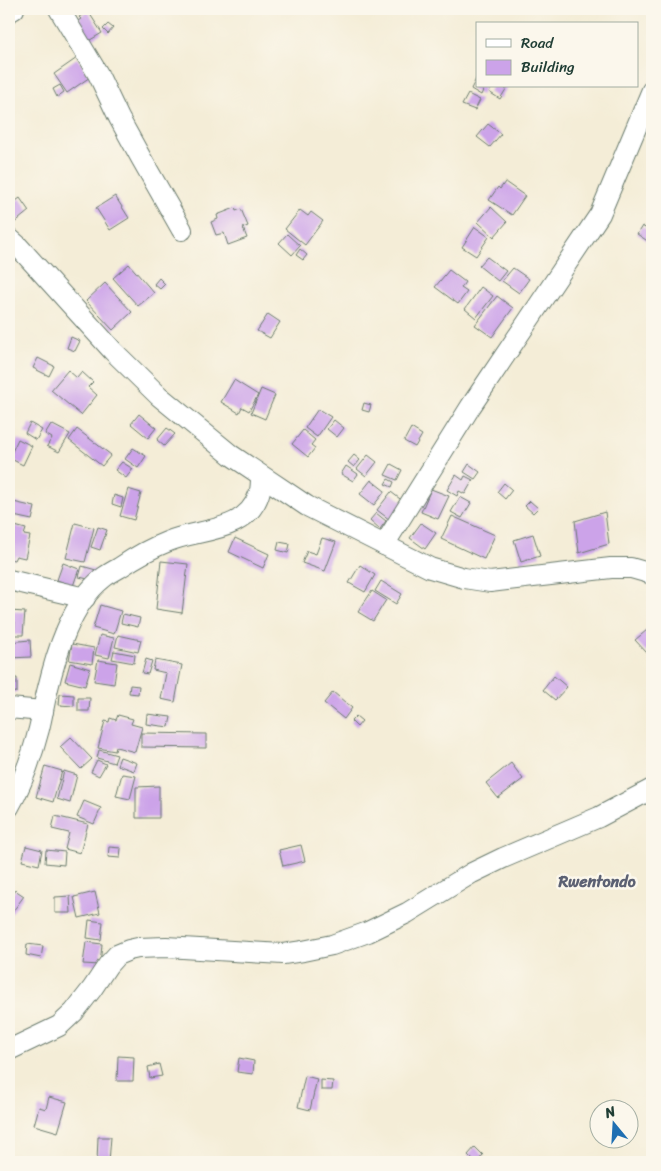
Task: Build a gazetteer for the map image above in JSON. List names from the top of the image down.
{
  "districts": ["Rwentondo"],
  "legend": ["Road", "Building"],
  "north": "top"
}
